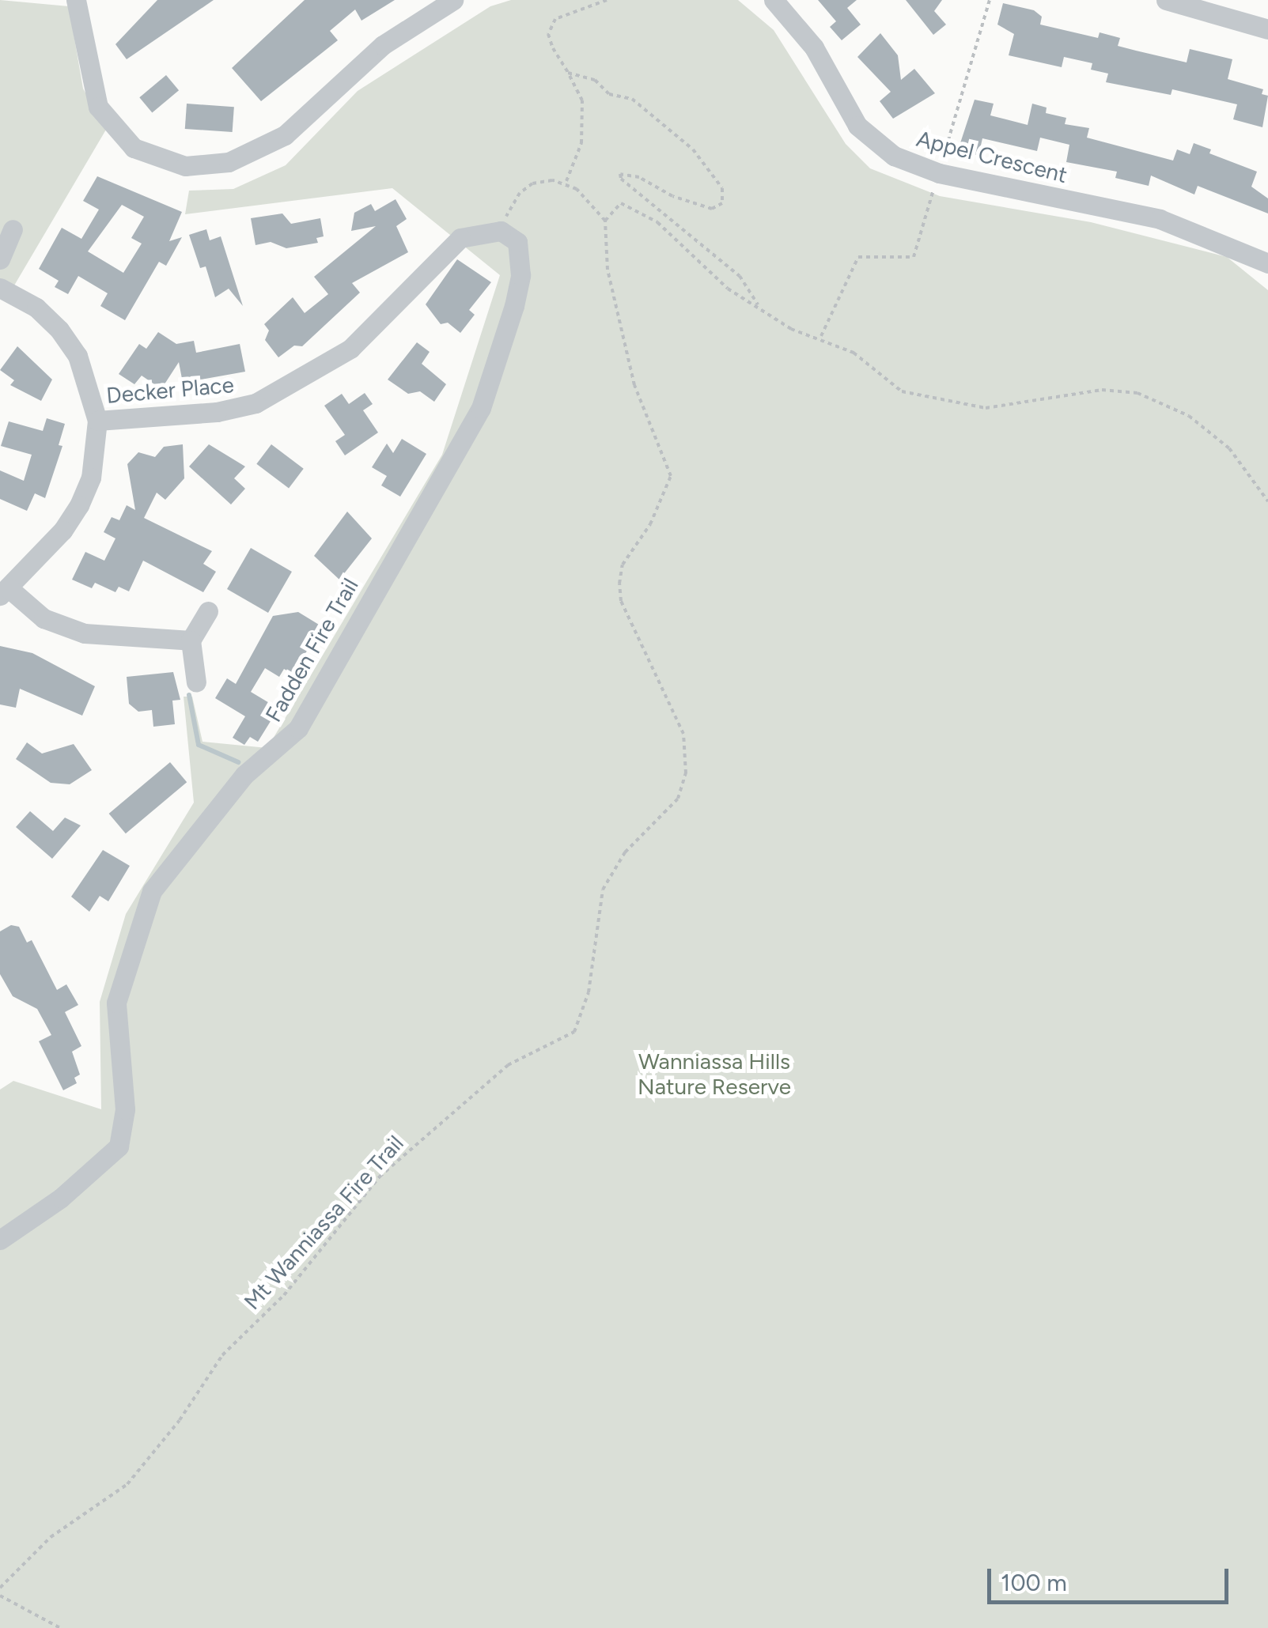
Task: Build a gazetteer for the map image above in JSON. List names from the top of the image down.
{
  "streets": {
    "street": ["Appel Crescent", "Decker Place", "Fadden Fire Trail"],
    "path": ["Mt Wanniassa Fire Trail"]
  },
  "crossings": [
    ["Decker Place", "Fadden Fire Trail"]
  ],
  "parks": ["Wanniassa Hills Nature Reserve"],
  "scale_bar": "100 m"
}
